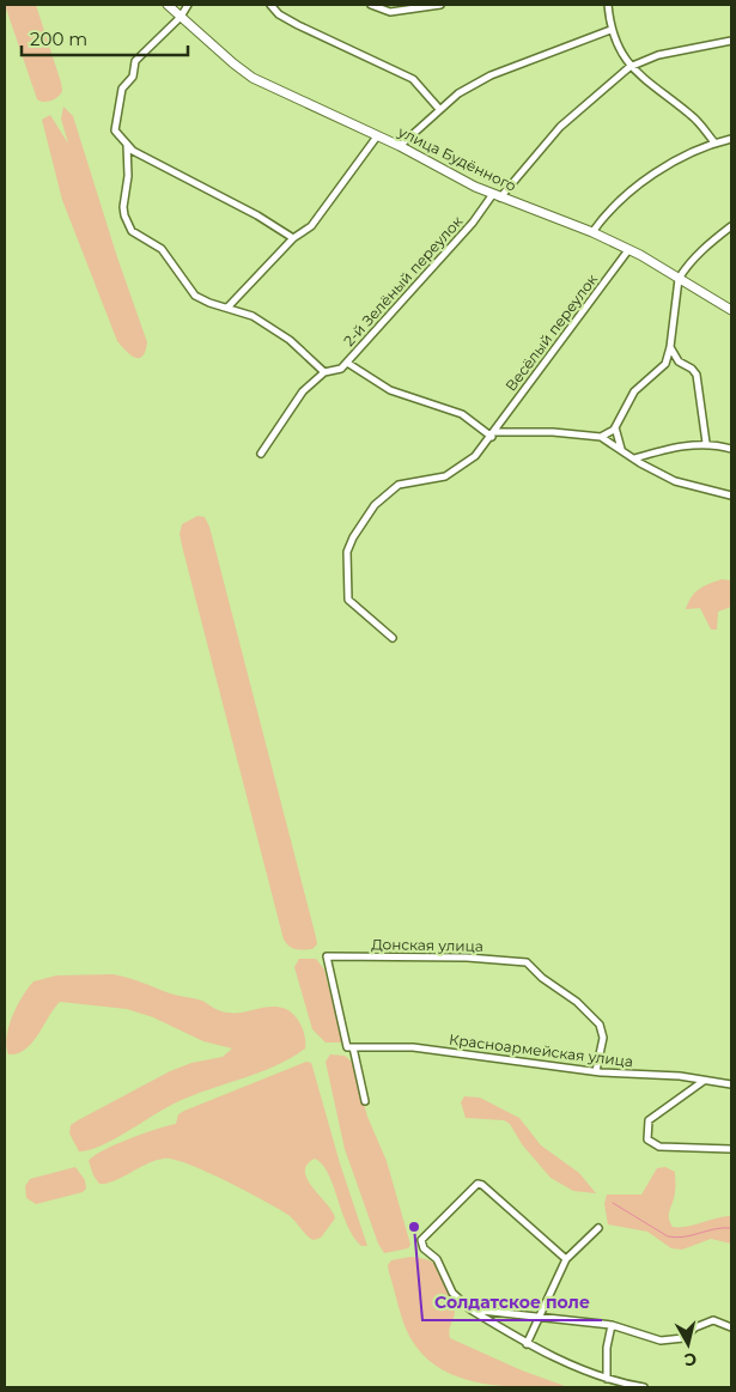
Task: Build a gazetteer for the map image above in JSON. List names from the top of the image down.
{
  "streets": {
    "main road": ["улица Будённого"],
    "street": [
      "2-й Зелёный переулок",
      "Весёлый переулок",
      "Донская улица",
      "Красноармейская улица"
    ]
  },
  "crossings": [
    ["улица Будённого", "2-й Зелёный переулок"],
    ["улица Будённого", "Весёлый переулок"],
    ["Донская улица", "Красноармейская улица"]
  ],
  "places": ["Солдатское поле"],
  "scale_bar": "200 m",
  "north": "bottom"
}
